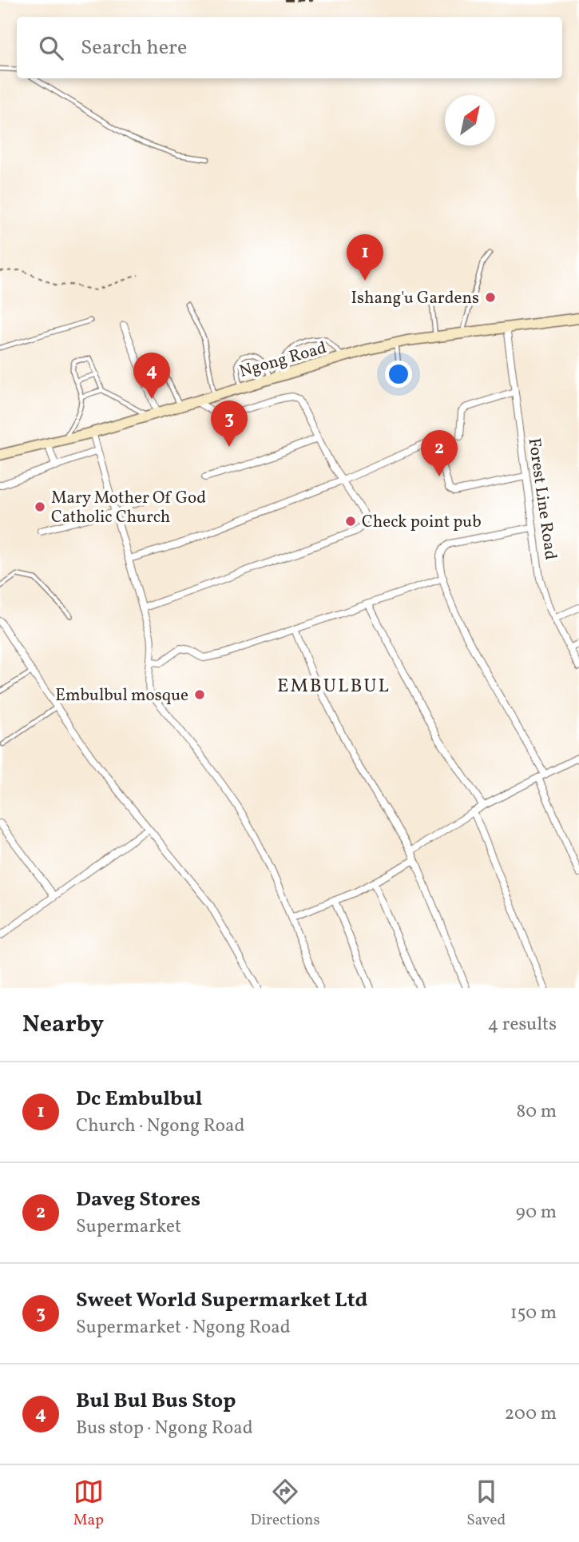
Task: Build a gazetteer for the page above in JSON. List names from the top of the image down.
{
  "streets": {
    "main road": ["Ngong Road"],
    "street": ["Forest Line Road"]
  },
  "crossings": [
    ["Ngong Road", "Forest Line Road"]
  ],
  "districts": ["EMBULBUL"],
  "places": [
    "Ishang'u Gardens",
    "Mary Mother Of God Catholic Church",
    "Check point pub",
    "Embulbul mosque"
  ],
  "north": "top right",
  "page": {
    "search": "Search here",
    "pins": [
      "1",
      "4",
      "3",
      "2"
    ],
    "heading": ["Nearby", "4 results"],
    "list": [
      {
        "mark": "1",
        "name": "Dc Embulbul",
        "note": "Church · Ngong Road",
        "value": "80 m"
      },
      {
        "mark": "2",
        "name": "Daveg Stores",
        "note": "Supermarket",
        "value": "90 m"
      },
      {
        "mark": "3",
        "name": "Sweet World Supermarket Ltd",
        "note": "Supermarket · Ngong Road",
        "value": "150 m"
      },
      {
        "mark": "4",
        "name": "Bul Bul Bus Stop",
        "note": "Bus stop · Ngong Road",
        "value": "200 m"
      }
    ],
    "nav": ["Map", "Directions", "Saved"]
  }
}
